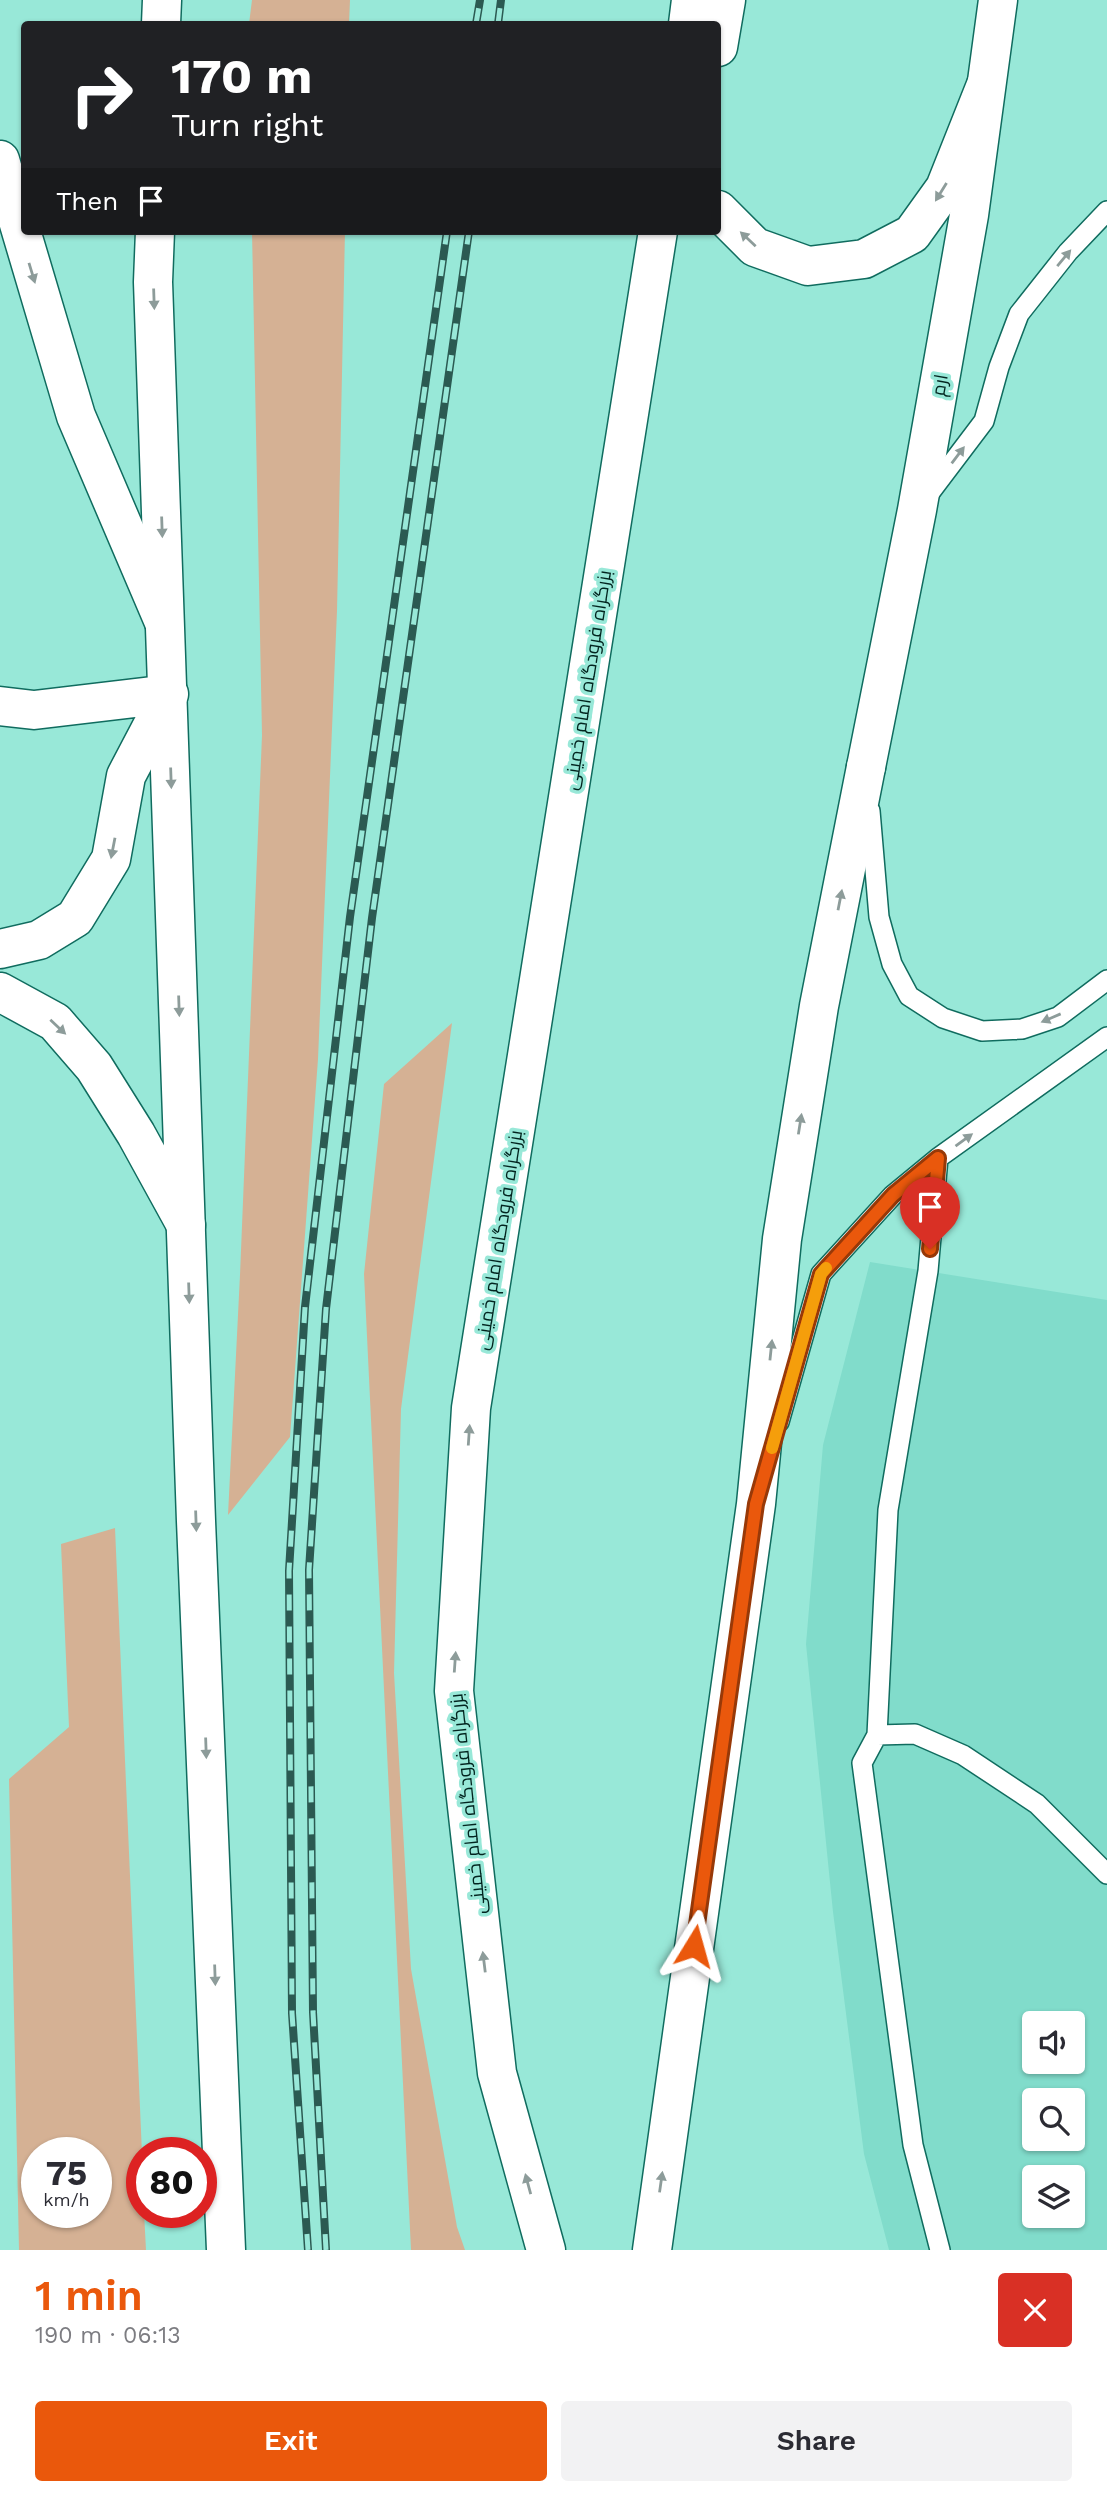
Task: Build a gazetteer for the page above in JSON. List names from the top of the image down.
{
  "streets": {
    "main road": ["ارم", "بزرگراه فرودگاه امام خمینی"]
  },
  "one_way": ["ارم"],
  "page": {
    "turn": ["170 m", "Turn right"],
    "then": "Then",
    "speed": "75 km/h",
    "limit": "80",
    "heading": ["1 min", "190 m · 06:13"],
    "buttons": ["Exit", "Share"]
  }
}
